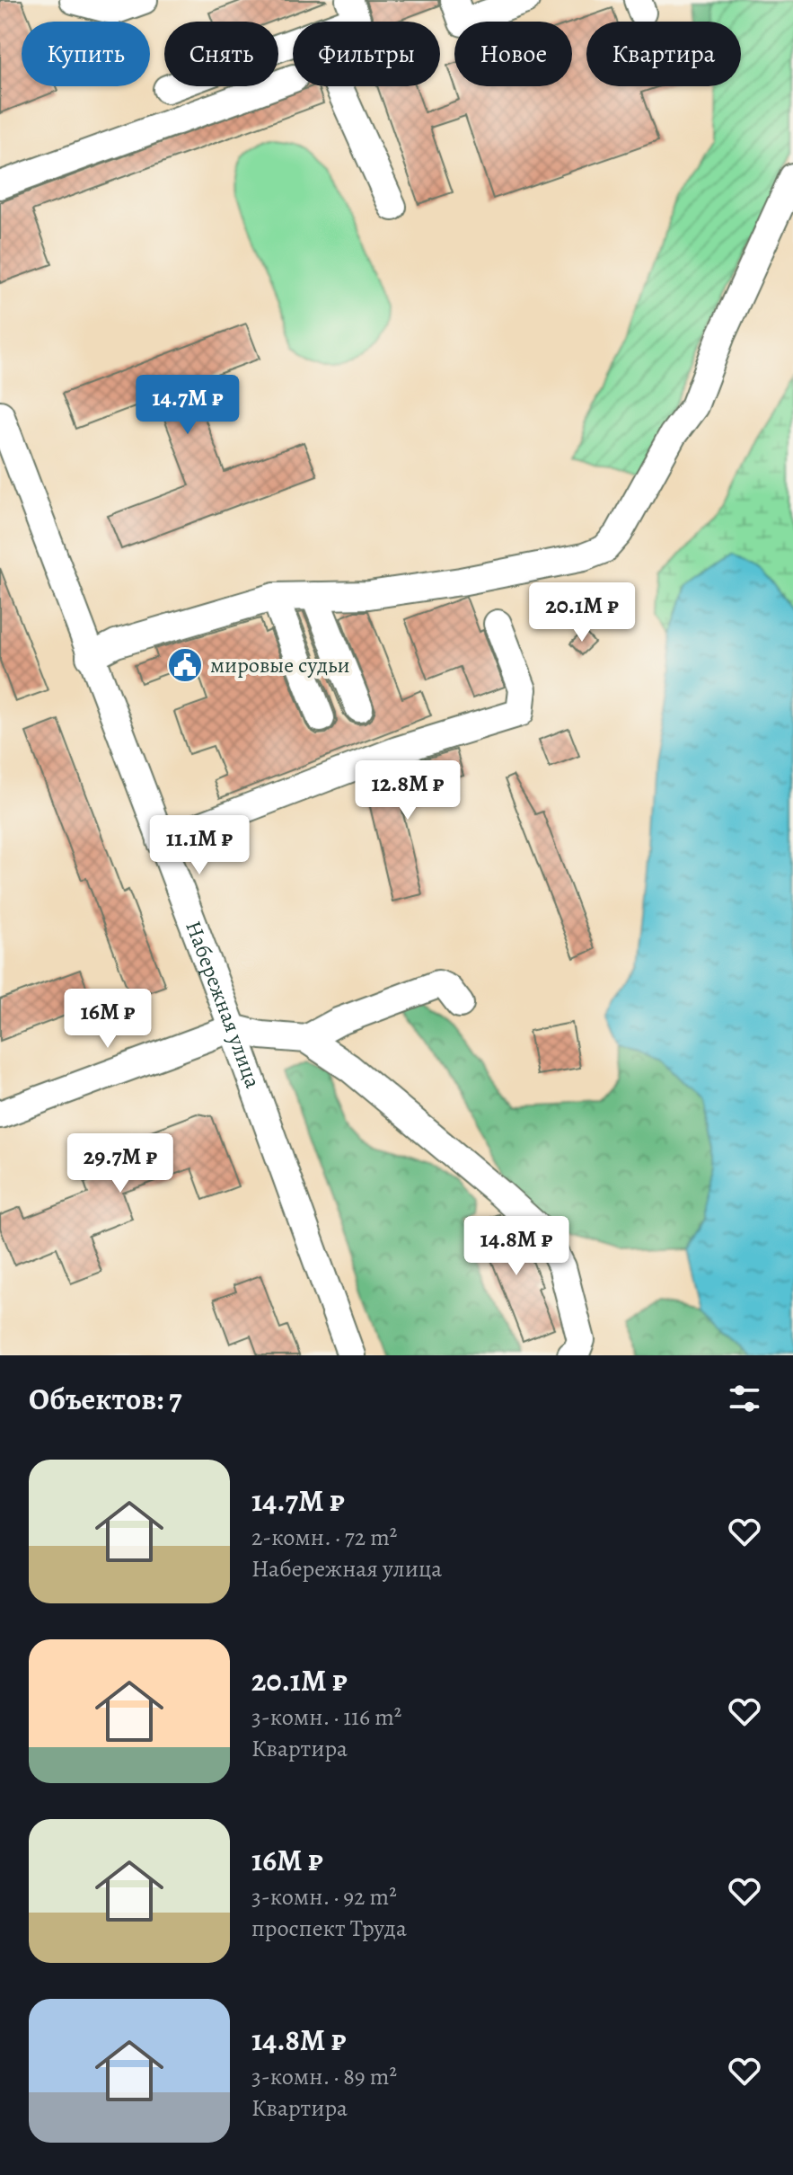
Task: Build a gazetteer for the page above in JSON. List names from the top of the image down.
{
  "streets": {
    "street": ["Набережная улица"]
  },
  "places": {
    "public building": ["мировые судьи"]
  },
  "page": {
    "chip": [
      "Купить",
      "Снять",
      "Фильтры",
      "Новое",
      "Квартира"
    ],
    "price": [
      "14.7M ₽",
      "20.1M ₽",
      "12.8M ₽",
      "11.1M ₽",
      "16M ₽",
      "29.7M ₽",
      "14.8M ₽"
    ],
    "heading": "Объектов: 7",
    "list": [
      {
        "name": "14.7M ₽",
        "note": "2-комн. · 72 m² · Набережная улица"
      },
      {
        "name": "20.1M ₽",
        "note": "3-комн. · 116 m² · Квартира"
      },
      {
        "name": "16M ₽",
        "note": "3-комн. · 92 m² · проспект Труда"
      },
      {
        "name": "14.8M ₽",
        "note": "3-комн. · 89 m² · Квартира"
      }
    ]
  }
}
